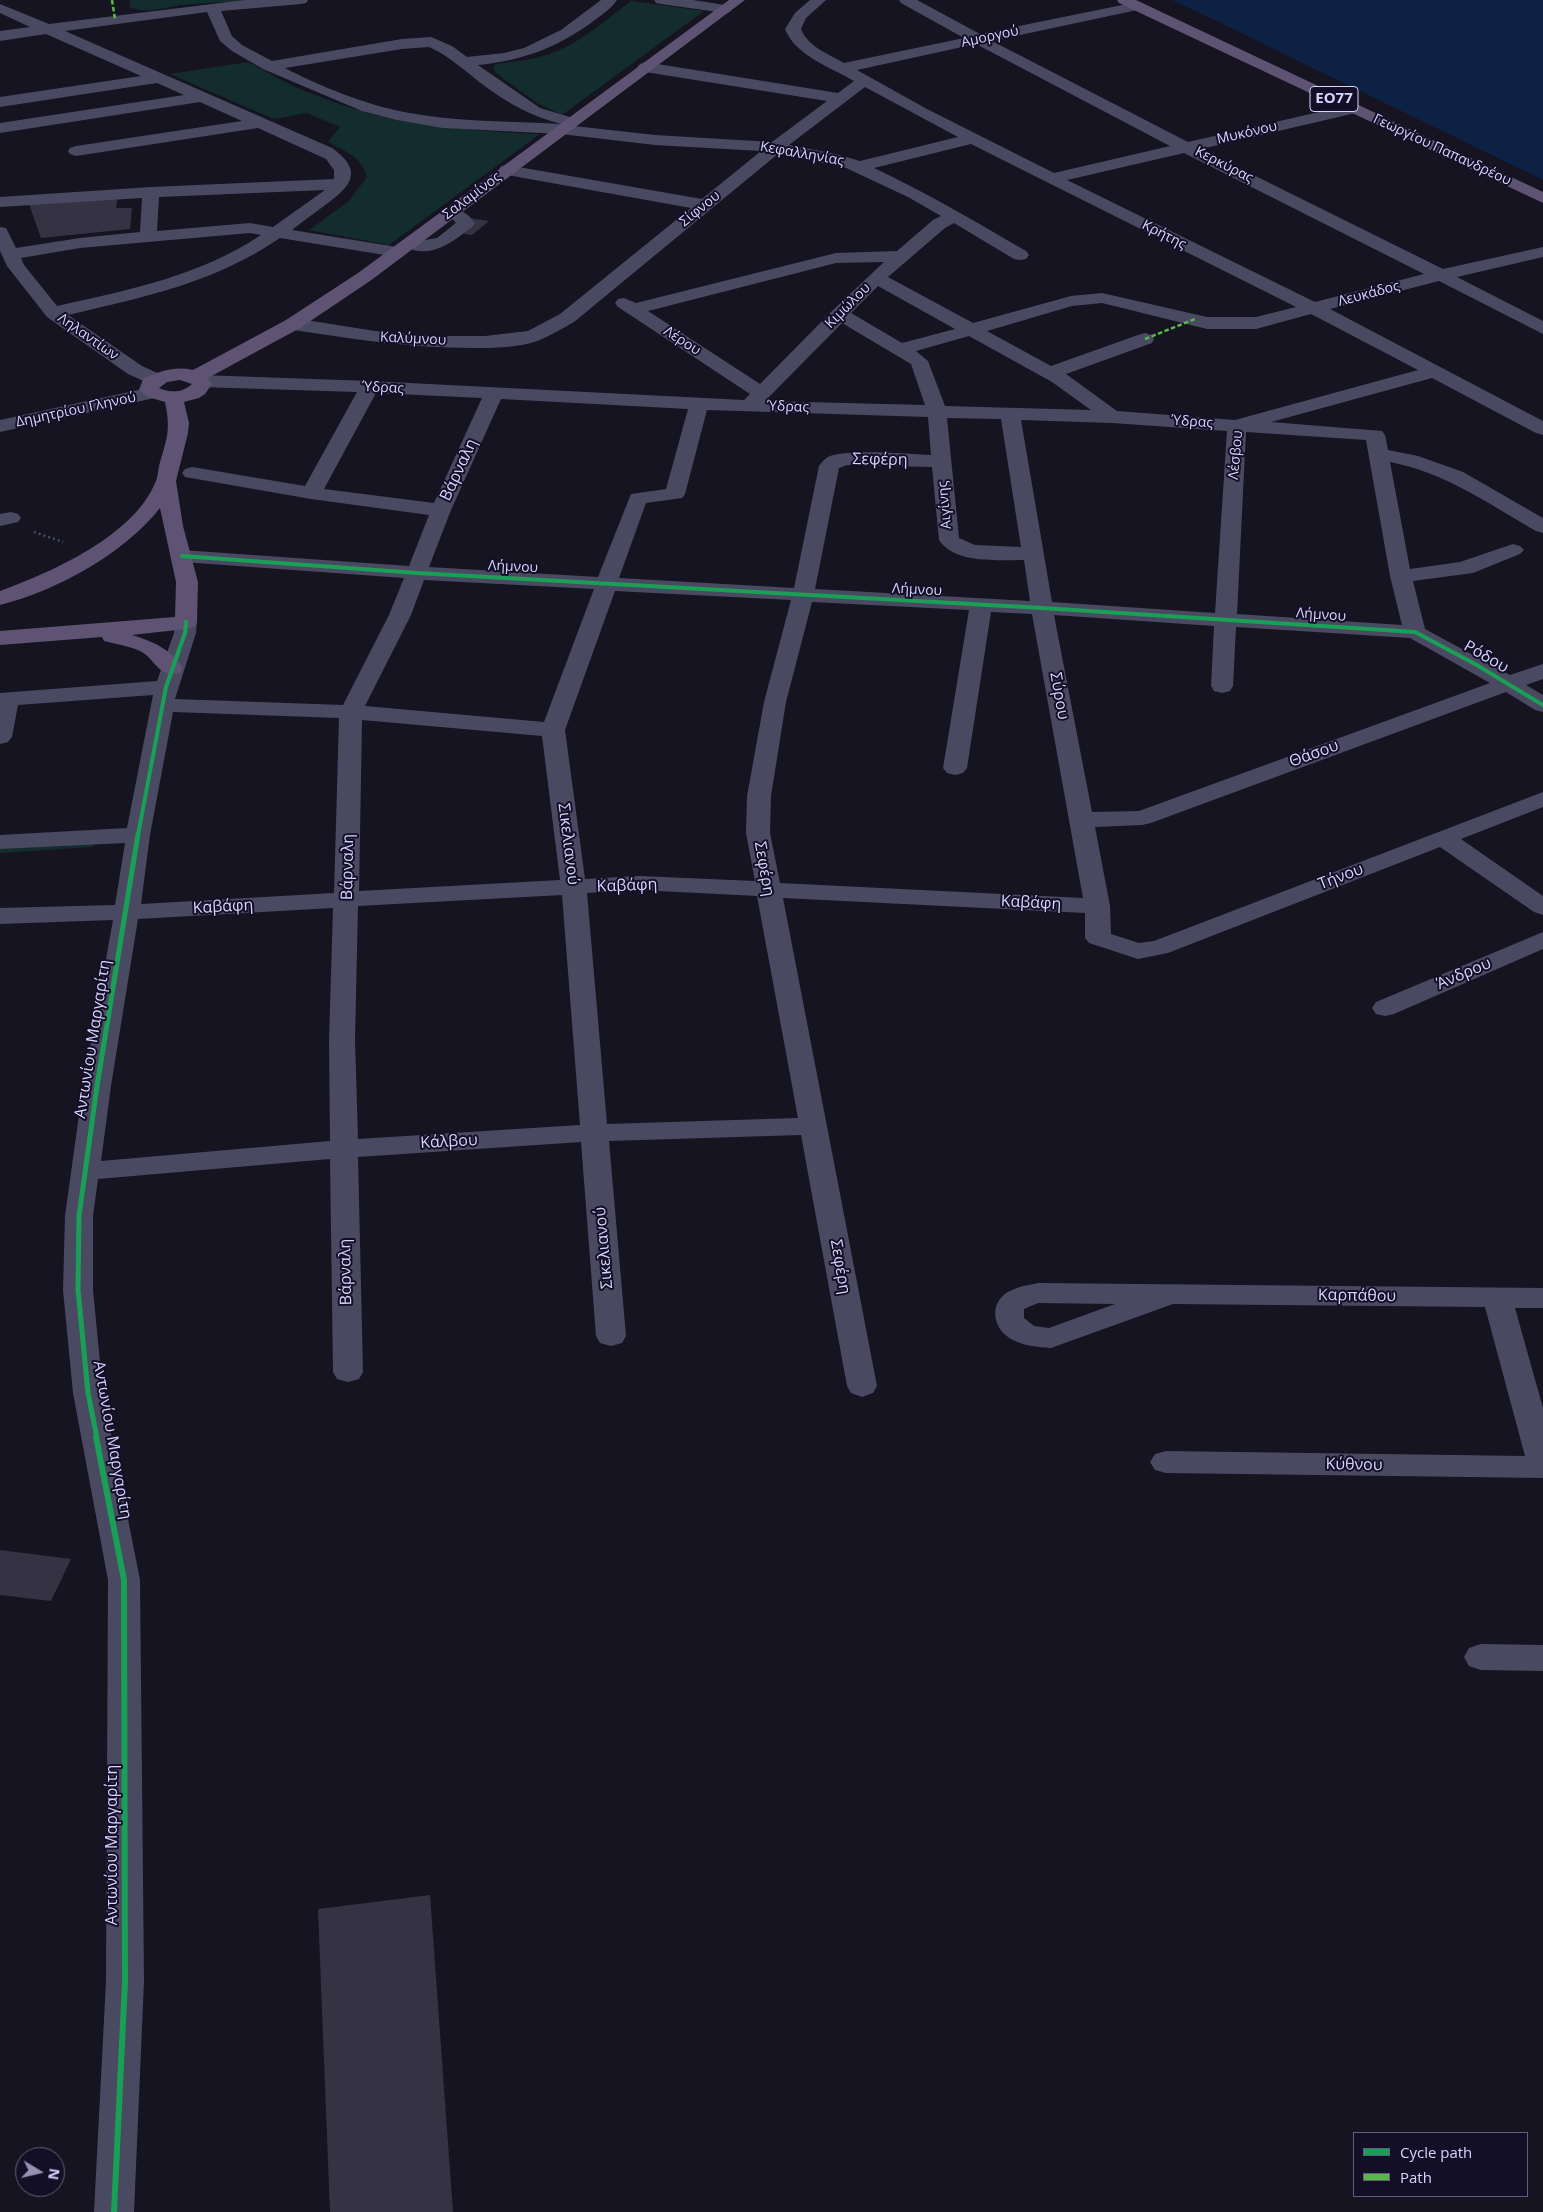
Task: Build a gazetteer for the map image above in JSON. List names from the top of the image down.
{
  "streets": {
    "main road": [
      "ΕΟ77",
      "Γεωργίου Παπανδρέου",
      "Σαλαμίνος",
      "Αντωνίου Μαργαρίτη"
    ],
    "street": [
      "Αμοργού",
      "Μυκόνου",
      "Κεφαλληνίας",
      "Κερκύρας",
      "Σίφνου",
      "Κρήτης",
      "Λευκάδος",
      "Κιμώλου",
      "Ληλαντίων",
      "Καλύμνου",
      "Λέρου",
      "Ύδρας",
      "Δημητρίου Γληνού",
      "Λέσβου",
      "Σεφέρη",
      "Βάρναλη",
      "Αιγίνης",
      "Λήμνου",
      "Ρόδου",
      "Σύρου",
      "Θάσου",
      "Σικελιανού",
      "Τήνου",
      "Καβάφη",
      "Άνδρου",
      "Κάλβου",
      "Καρπάθου",
      "Κύθνου"
    ]
  },
  "crossings": [
    ["Αμοργού", "Γεωργίου Παπανδρέου"],
    ["Αμοργού", "Κερκύρας"],
    ["Αμοργού", "Κρήτης"],
    ["Μυκόνου", "Γεωργίου Παπανδρέου"],
    ["Μυκόνου", "Κερκύρας"],
    ["Μυκόνου", "Κρήτης"],
    ["Κεφαλληνίας", "Σαλαμίνος"],
    ["Κεφαλληνίας", "Σίφνου"],
    ["Κεφαλληνίας", "Κιμώλου"],
    ["Κερκύρας", "Λευκάδος"],
    ["Σαλαμίνος", "Καλύμνου"],
    ["Σαλαμίνος", "Ύδρας"],
    ["Σίφνου", "Κρήτης"],
    ["Σίφνου", "Καλύμνου"],
    ["Σίφνου", "Λέρου"],
    ["Κρήτης", "Λευκάδος"],
    ["Κρήτης", "Λέσβου"],
    ["Λευκάδος", "Αιγίνης"],
    ["Κιμώλου", "Λέρου"],
    ["Κιμώλου", "Ύδρας"],
    ["Κιμώλου", "Αιγίνης"],
    ["Ληλαντίων", "Δημητρίου Γληνού"],
    ["Λέρου", "Ύδρας"],
    ["Ύδρας", "Λέσβου"],
    ["Ύδρας", "Βάρναλη"],
    ["Ύδρας", "Αιγίνης"],
    ["Ύδρας", "Σύρου"],
    ["Ύδρας", "Σικελιανού"],
    ["Λέσβου", "Λήμνου"],
    ["Σεφέρη", "Αιγίνης"],
    ["Σεφέρη", "Λήμνου"],
    ["Σεφέρη", "Καβάφη"],
    ["Σεφέρη", "Κάλβου"],
    ["Βάρναλη", "Λήμνου"],
    ["Βάρναλη", "Καβάφη"],
    ["Βάρναλη", "Κάλβου"],
    ["Αιγίνης", "Σύρου"],
    ["Λήμνου", "Ρόδου"],
    ["Λήμνου", "Σύρου"],
    ["Λήμνου", "Σικελιανού"],
    ["Λήμνου", "Αντωνίου Μαργαρίτη"],
    ["Ρόδου", "Θάσου"],
    ["Σύρου", "Θάσου"],
    ["Σύρου", "Τήνου"],
    ["Σύρου", "Καβάφη"],
    ["Σικελιανού", "Καβάφη"],
    ["Σικελιανού", "Κάλβου"],
    ["Καβάφη", "Αντωνίου Μαργαρίτη"],
    ["Αντωνίου Μαργαρίτη", "Κάλβου"]
  ],
  "legend": ["Cycle path", "Path"],
  "north": "right"
}
